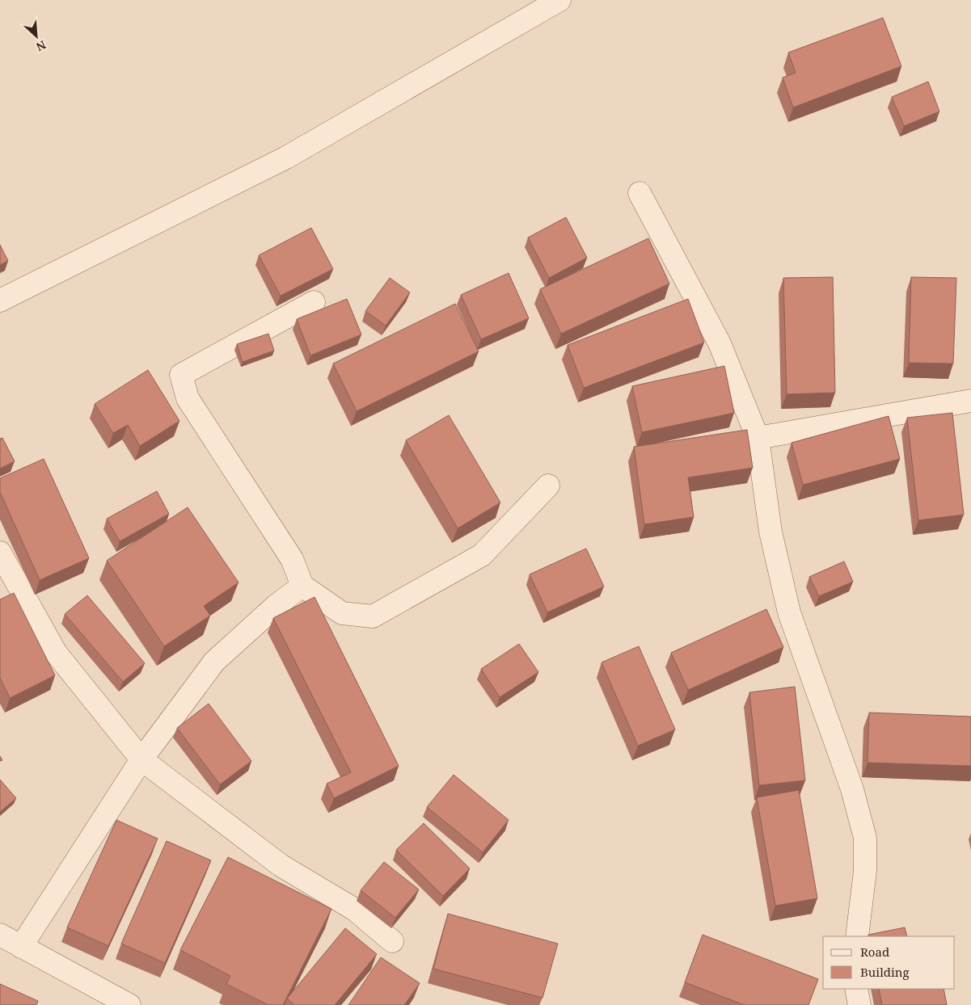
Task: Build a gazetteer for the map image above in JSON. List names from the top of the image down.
{
  "legend": ["Road", "Building"],
  "north": "bottom right"
}
